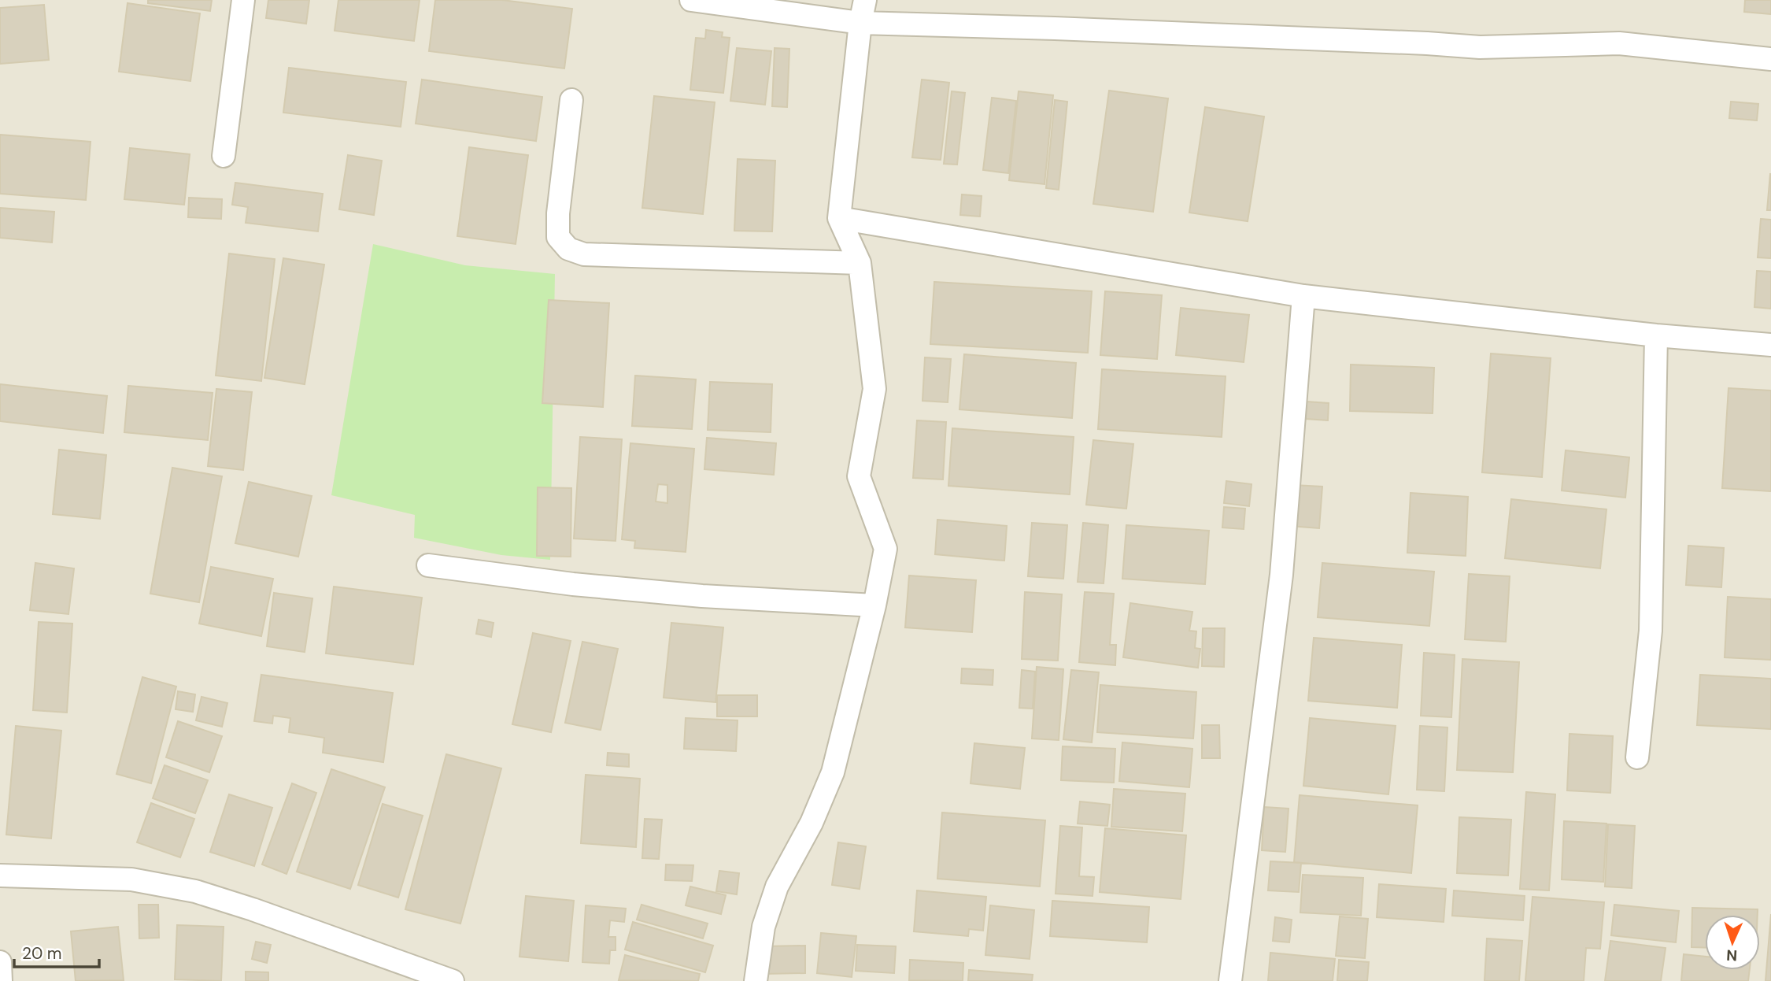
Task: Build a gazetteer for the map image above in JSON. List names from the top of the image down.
{
  "scale_bar": "20 m",
  "north": "bottom"
}
